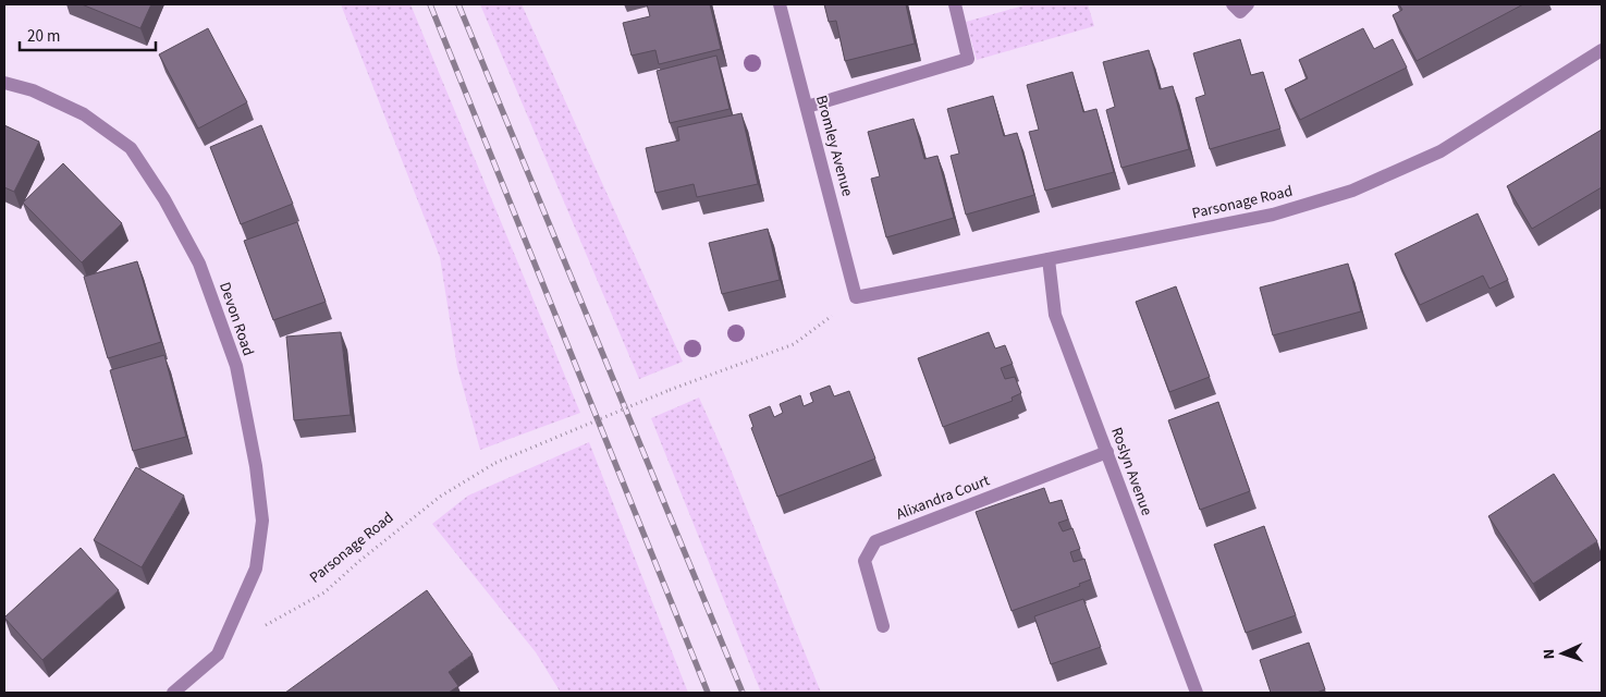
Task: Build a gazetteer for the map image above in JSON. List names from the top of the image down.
{
  "streets": {
    "street": [
      "Bromley Avenue",
      "Parsonage Road",
      "Devon Road",
      "Roslyn Avenue",
      "Alixandra Court"
    ]
  },
  "crossings": [
    ["Bromley Avenue", "Parsonage Road"],
    ["Parsonage Road", "Devon Road"],
    ["Parsonage Road", "Roslyn Avenue"],
    ["Roslyn Avenue", "Alixandra Court"]
  ],
  "scale_bar": "20 m",
  "north": "left"
}
